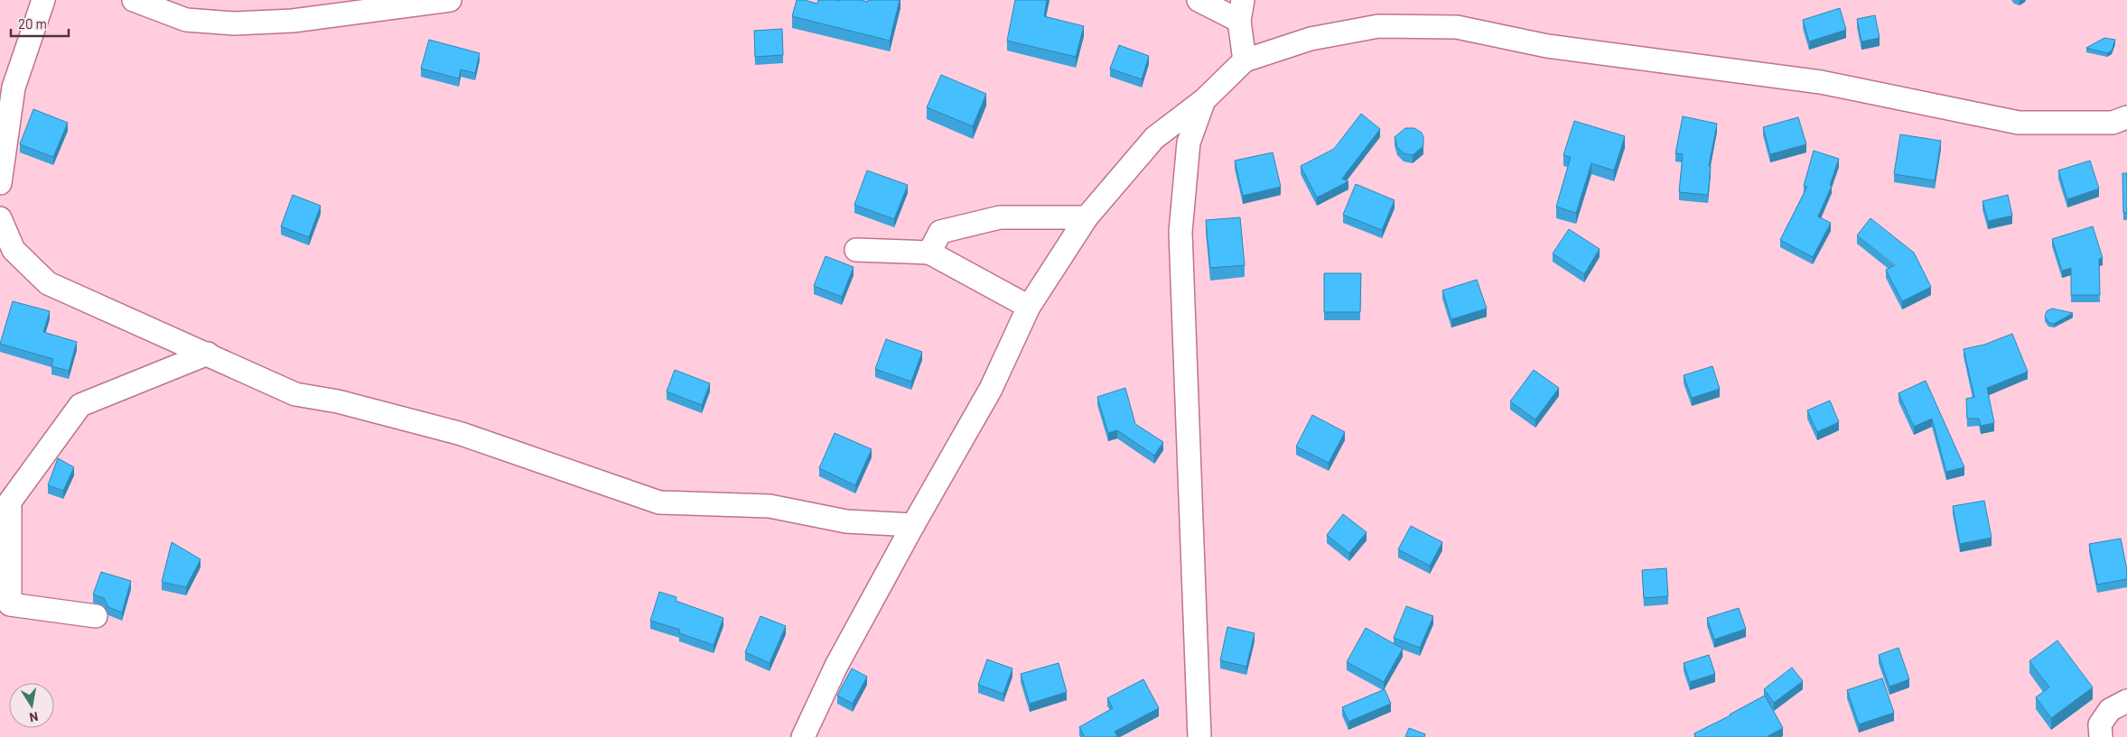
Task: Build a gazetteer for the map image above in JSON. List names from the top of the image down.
{
  "scale_bar": "20 m",
  "north": "bottom"
}
